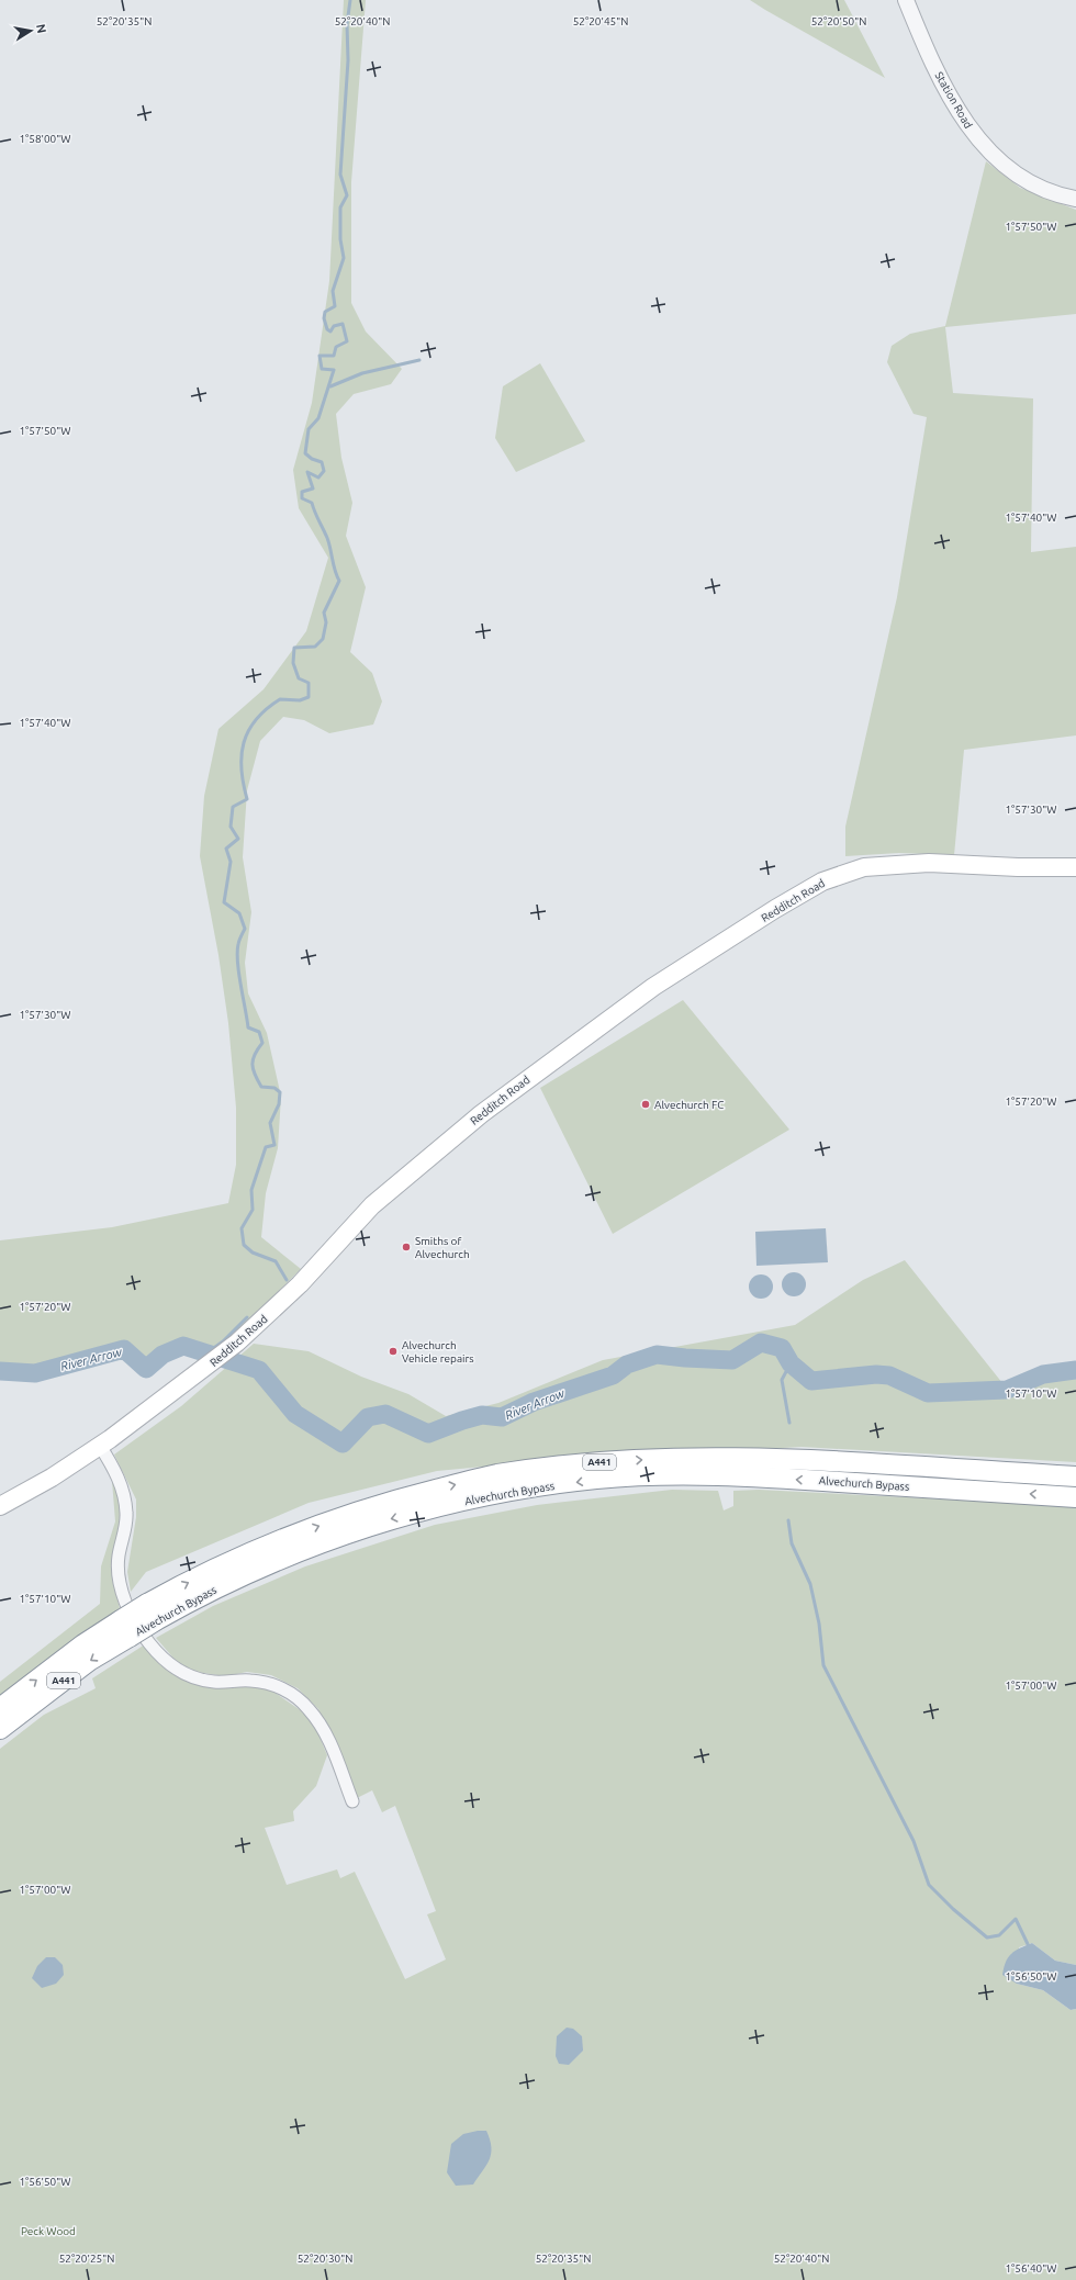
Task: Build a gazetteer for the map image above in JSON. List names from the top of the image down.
{
  "streets": {
    "highway": ["A441", "Alvechurch Bypass"],
    "main road": ["Redditch Road"],
    "street": ["Station Road"]
  },
  "water": ["River Arrow"],
  "parks": ["Peck Wood"],
  "places": ["Alvechurch FC", "Smiths of Alvechurch", "Alvechurch Vehicle repairs"],
  "north": "right",
  "coordinates": [
    "52°20'35\"N",
    "52°20'40\"N",
    "52°20'45\"N",
    "52°20'50\"N",
    "1°58'00\"W",
    "1°57'50\"W",
    "1°57'40\"W",
    "1°57'30\"W",
    "1°57'20\"W",
    "1°57'10\"W",
    "1°57'00\"W",
    "1°56'50\"W",
    "52°20'25\"N",
    "52°20'30\"N",
    "1°56'40\"W"
  ]
}
